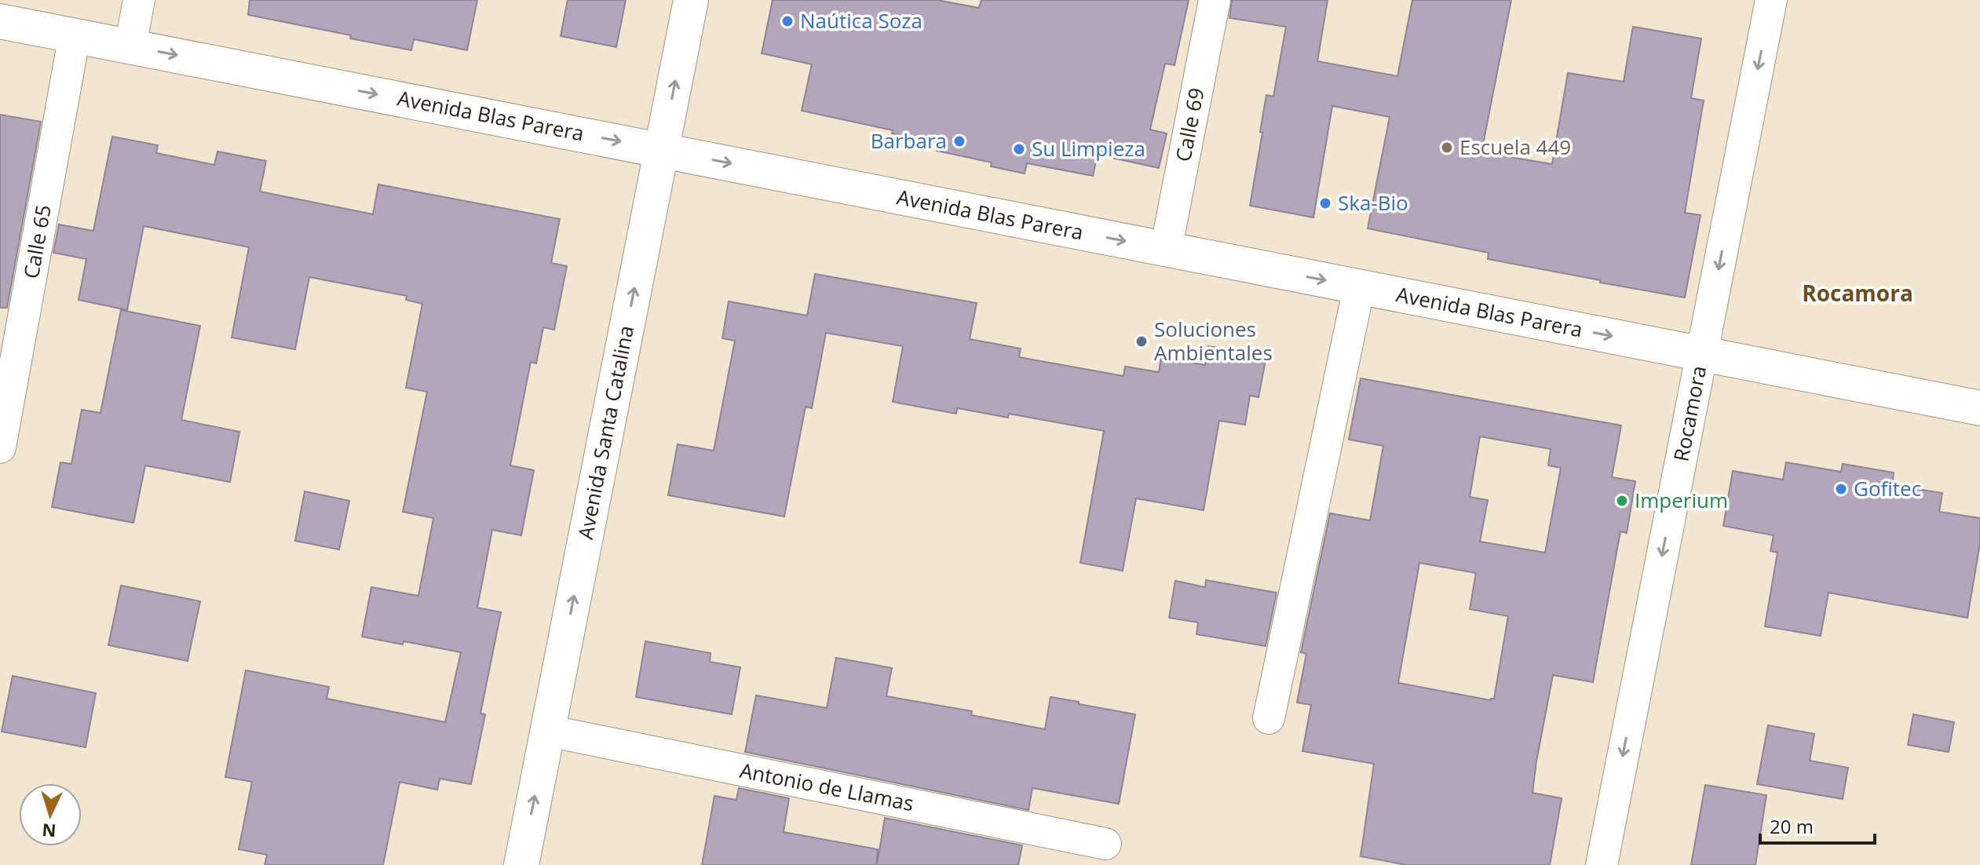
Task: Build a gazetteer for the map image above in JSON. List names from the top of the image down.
{
  "streets": {
    "main road": ["Avenida Blas Parera", "Avenida Santa Catalina"],
    "street": [
      "Calle 69",
      "Calle 65",
      "Rocamora",
      "Antonio de Llamas"
    ]
  },
  "crossings": [
    ["Avenida Blas Parera", "Calle 69"],
    ["Avenida Blas Parera", "Calle 65"],
    ["Avenida Blas Parera", "Rocamora"],
    ["Avenida Blas Parera", "Avenida Santa Catalina"],
    ["Avenida Santa Catalina", "Antonio de Llamas"]
  ],
  "one_way": ["Avenida Blas Parera", "Rocamora", "Avenida Santa Catalina"],
  "districts": ["Rocamora"],
  "places": [
    "Naútica Soza",
    "Barbara",
    "Escuela 449",
    "Su Limpieza",
    "Ska-Bio",
    "Soluciones Ambientales",
    "Gofitec",
    "Imperium"
  ],
  "scale_bar": "20 m",
  "north": "bottom"
}
